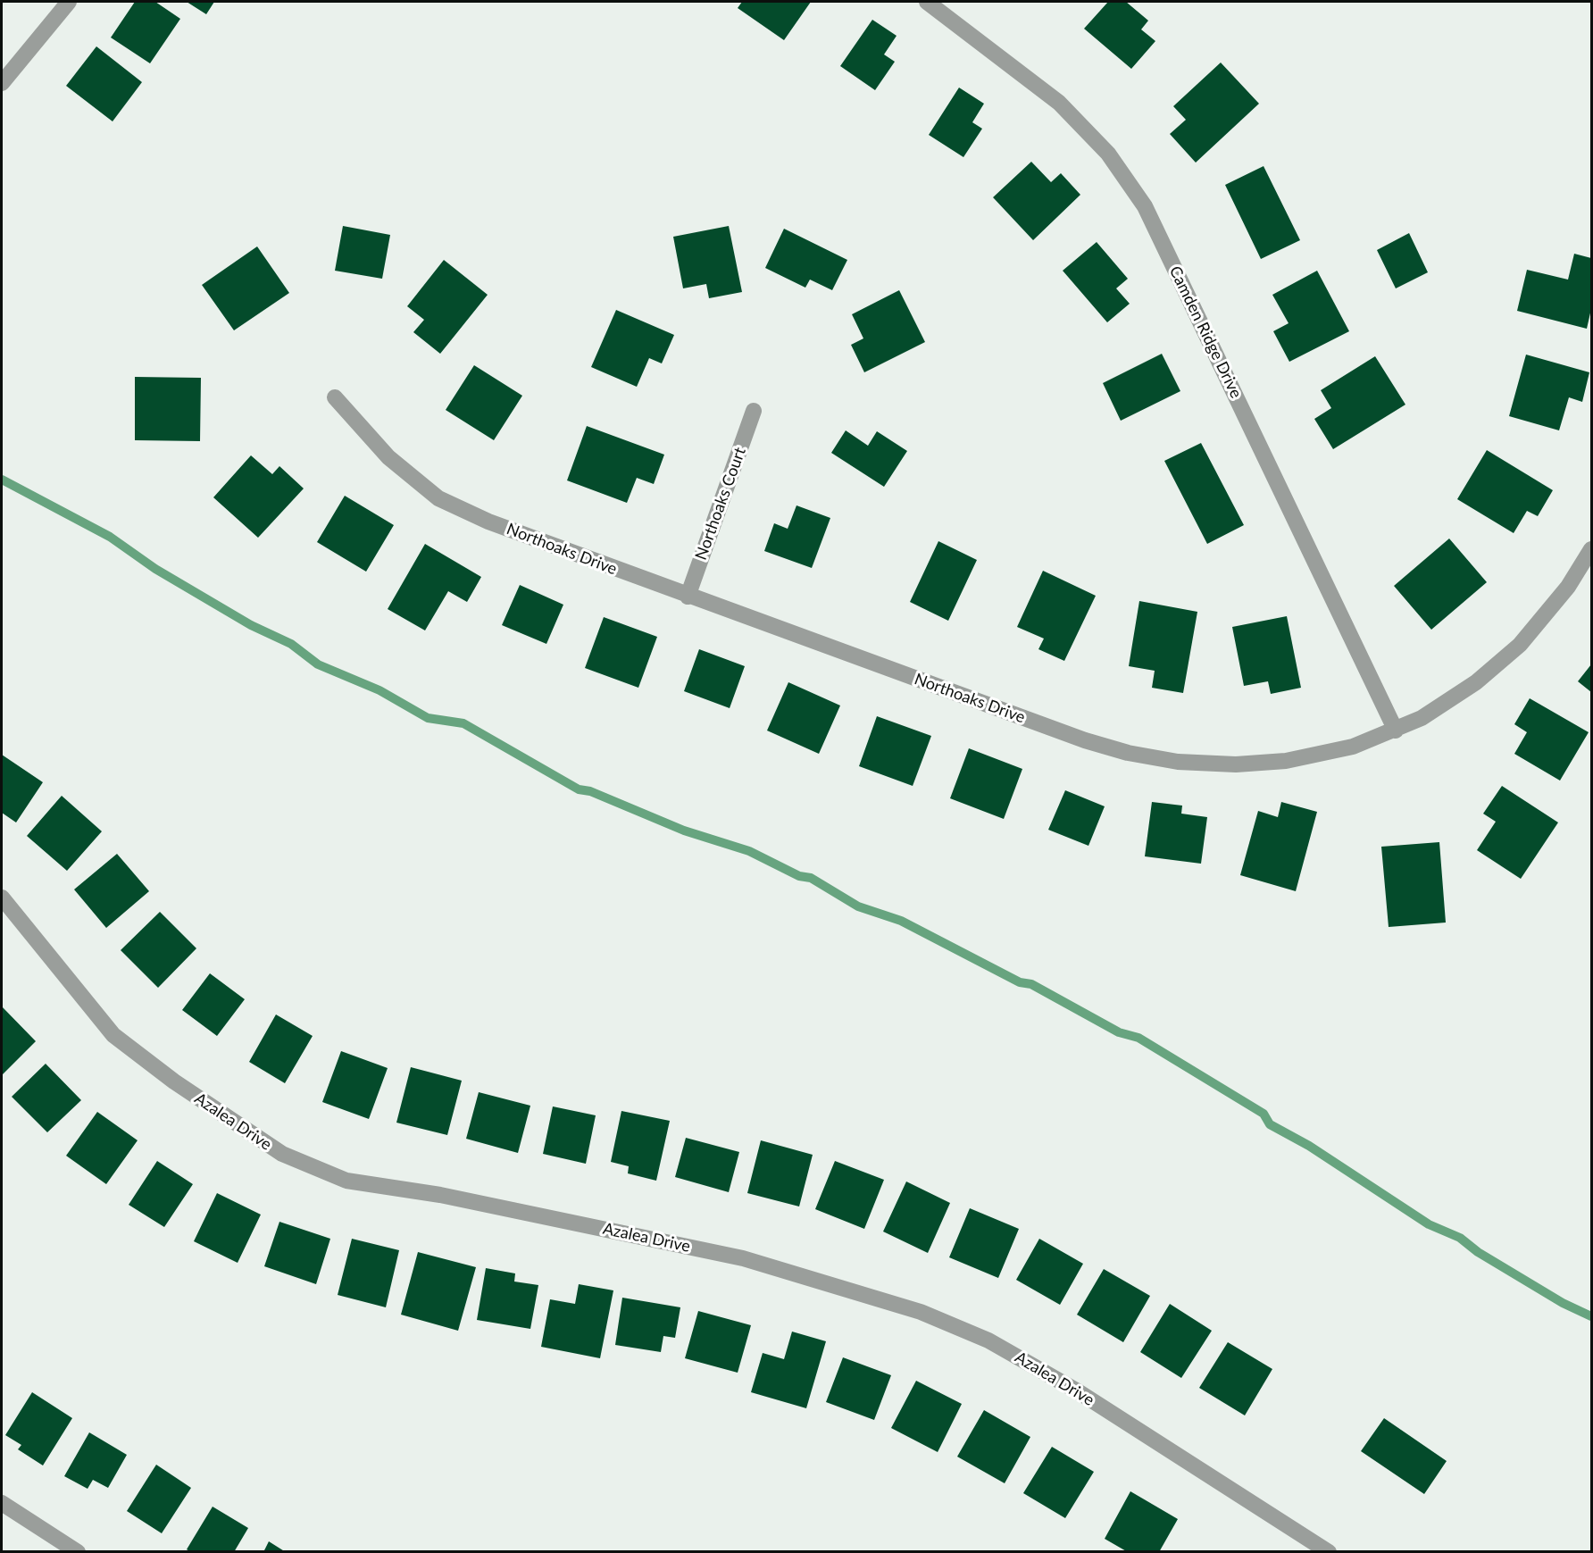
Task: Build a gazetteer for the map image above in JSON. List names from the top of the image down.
{
  "streets": {
    "street": [
      "Camden Ridge Drive",
      "Northoaks Court",
      "Northoaks Drive",
      "Azalea Drive"
    ]
  },
  "crossings": [
    ["Camden Ridge Drive", "Northoaks Drive"],
    ["Northoaks Court", "Northoaks Drive"]
  ]
}
